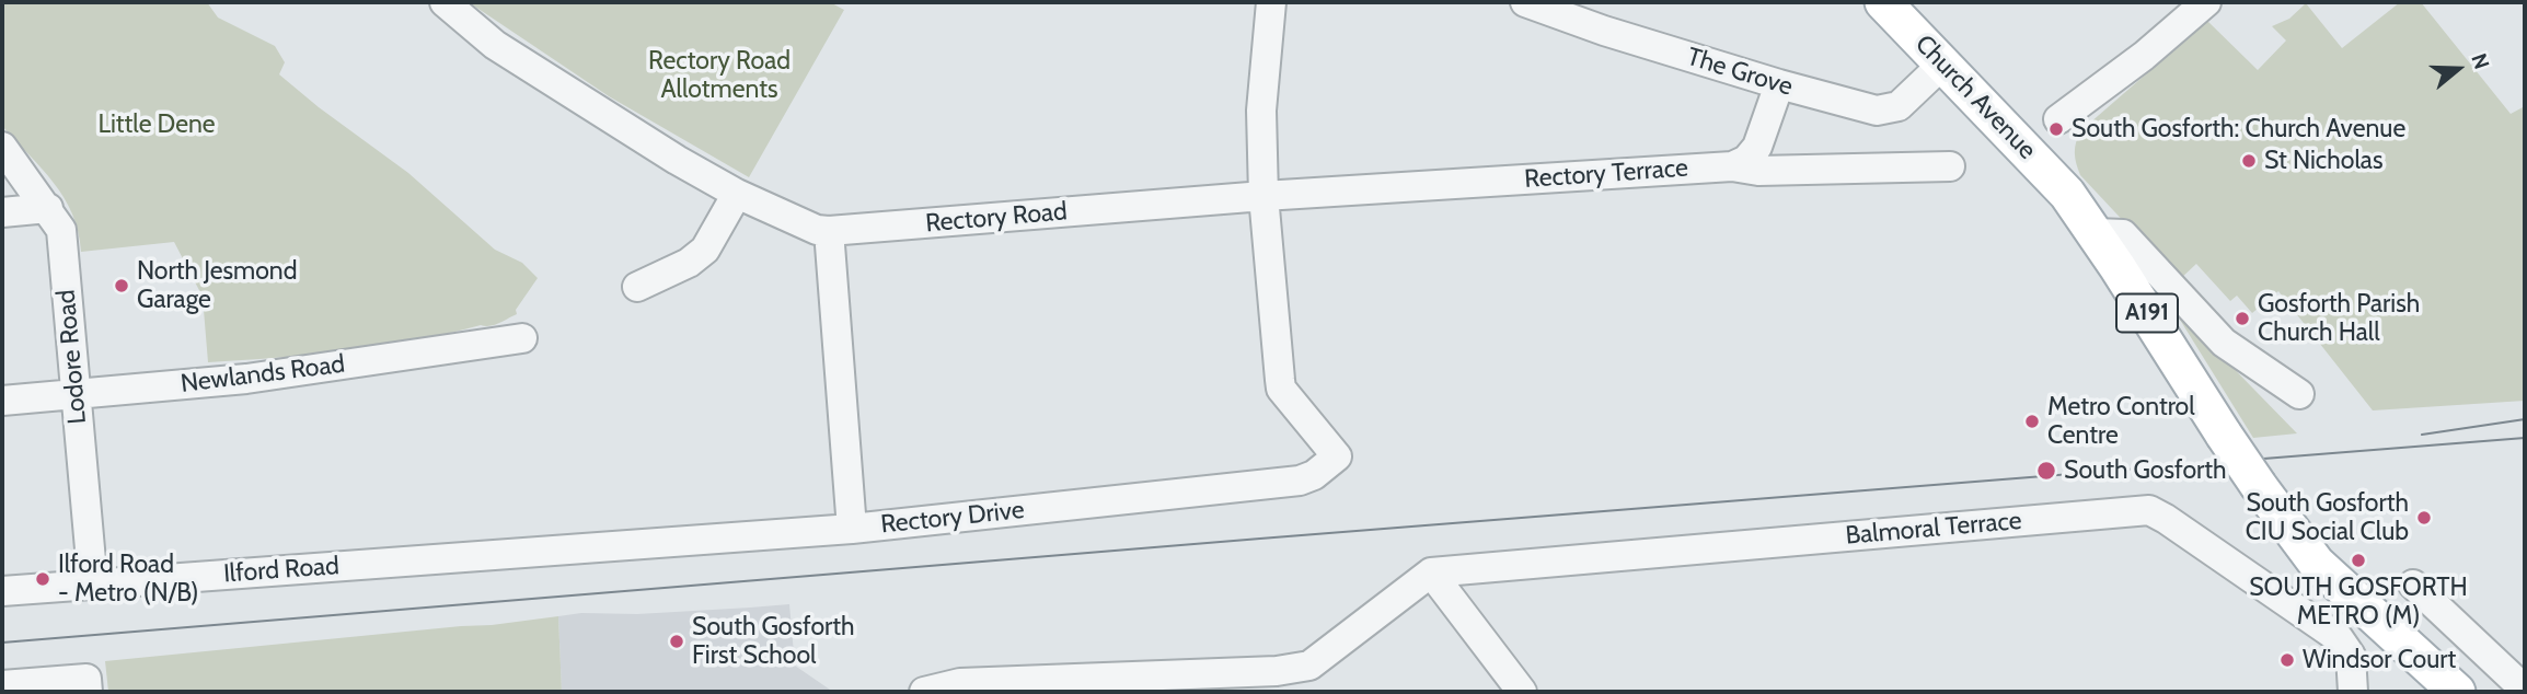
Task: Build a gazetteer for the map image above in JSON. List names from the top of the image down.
{
  "streets": {
    "main road": ["Church Avenue", "A191"],
    "street": [
      "The Grove",
      "Rectory Terrace",
      "Rectory Road",
      "Lodore Road",
      "Newlands Road",
      "Rectory Drive",
      "Balmoral Terrace",
      "Ilford Road"
    ]
  },
  "crossings": [
    ["The Grove", "Church Avenue"],
    ["Church Avenue", "A191"],
    ["Rectory Terrace", "Rectory Road"],
    ["Rectory Terrace", "Rectory Drive"],
    ["Rectory Road", "Rectory Drive"],
    ["Lodore Road", "Newlands Road"],
    ["Lodore Road", "Ilford Road"],
    ["Rectory Drive", "Ilford Road"]
  ],
  "parks": ["Rectory Road Allotments", "Little Dene"],
  "places": [
    "South Gosforth: Church Avenue",
    "St Nicholas",
    "North Jesmond Garage",
    "Gosforth Parish Church Hall",
    "Metro Control Centre",
    "South Gosforth",
    "South Gosforth CIU Social Club",
    "SOUTH GOSFORTH METRO (M)",
    "Ilford Road - Metro (N/B)",
    "South Gosforth First School",
    "Windsor Court"
  ],
  "north": "right"
}
